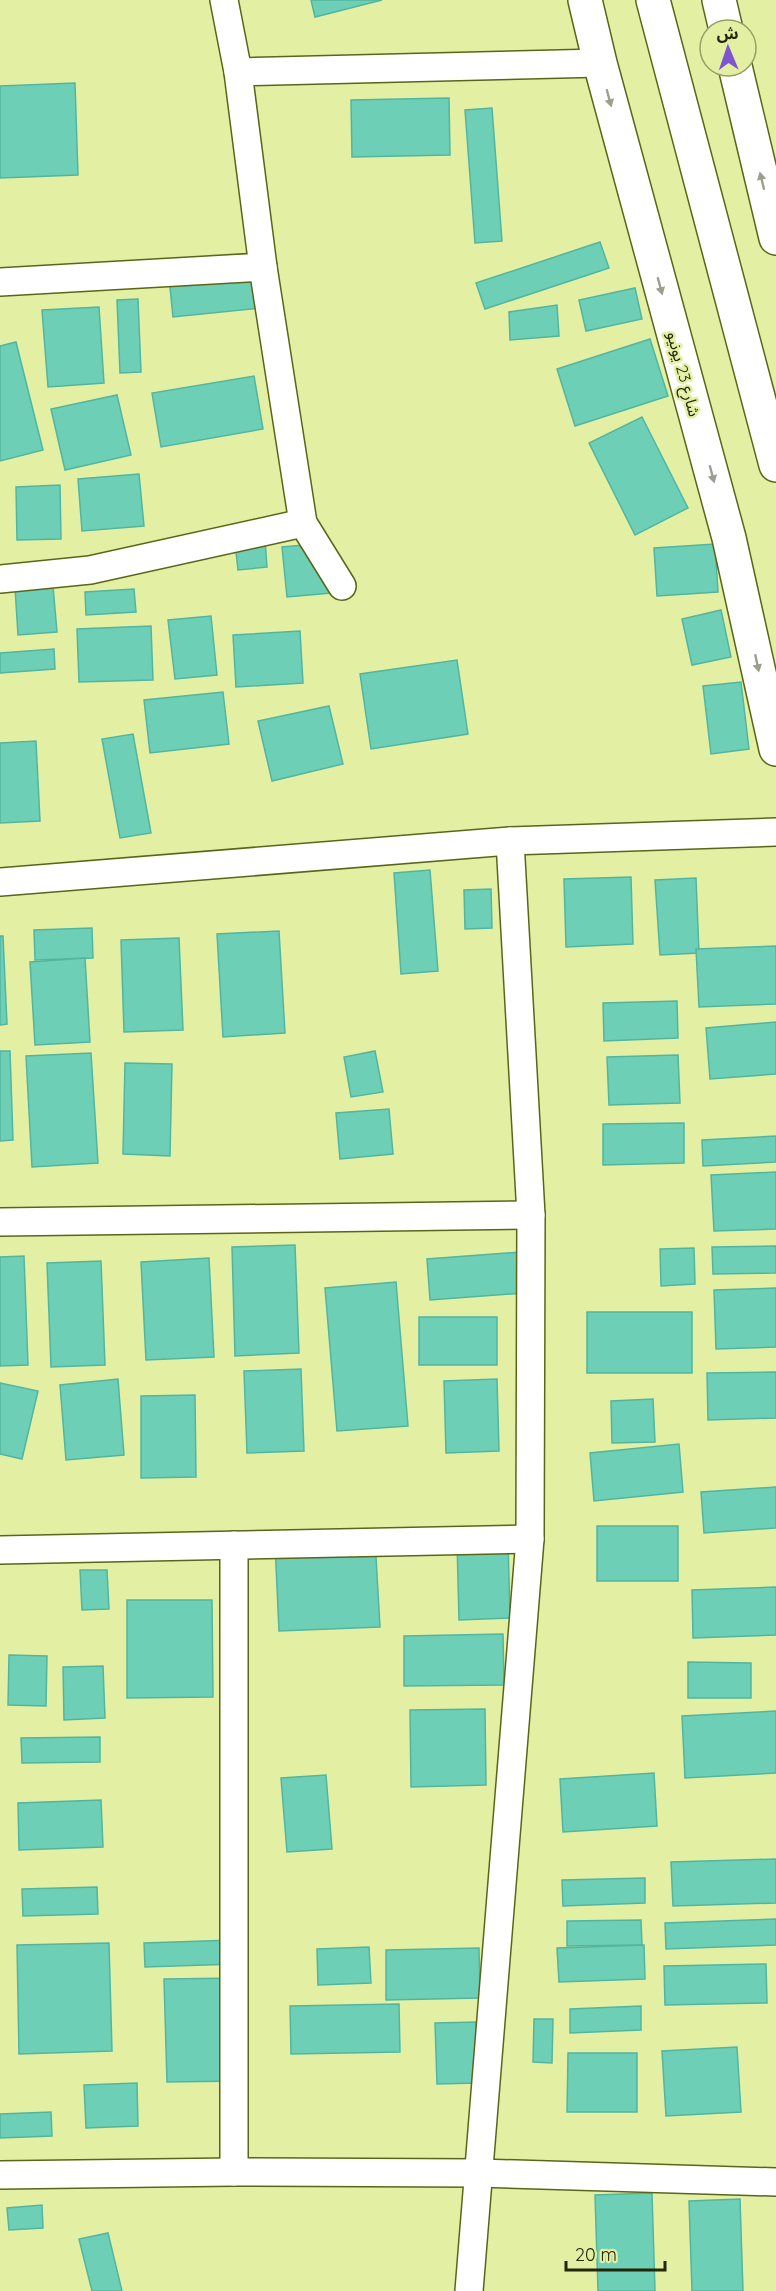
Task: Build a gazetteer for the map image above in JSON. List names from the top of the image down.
{
  "streets": {
    "street": ["شارع 23 يونيو"]
  },
  "scale_bar": "20 m",
  "north": "top"
}
